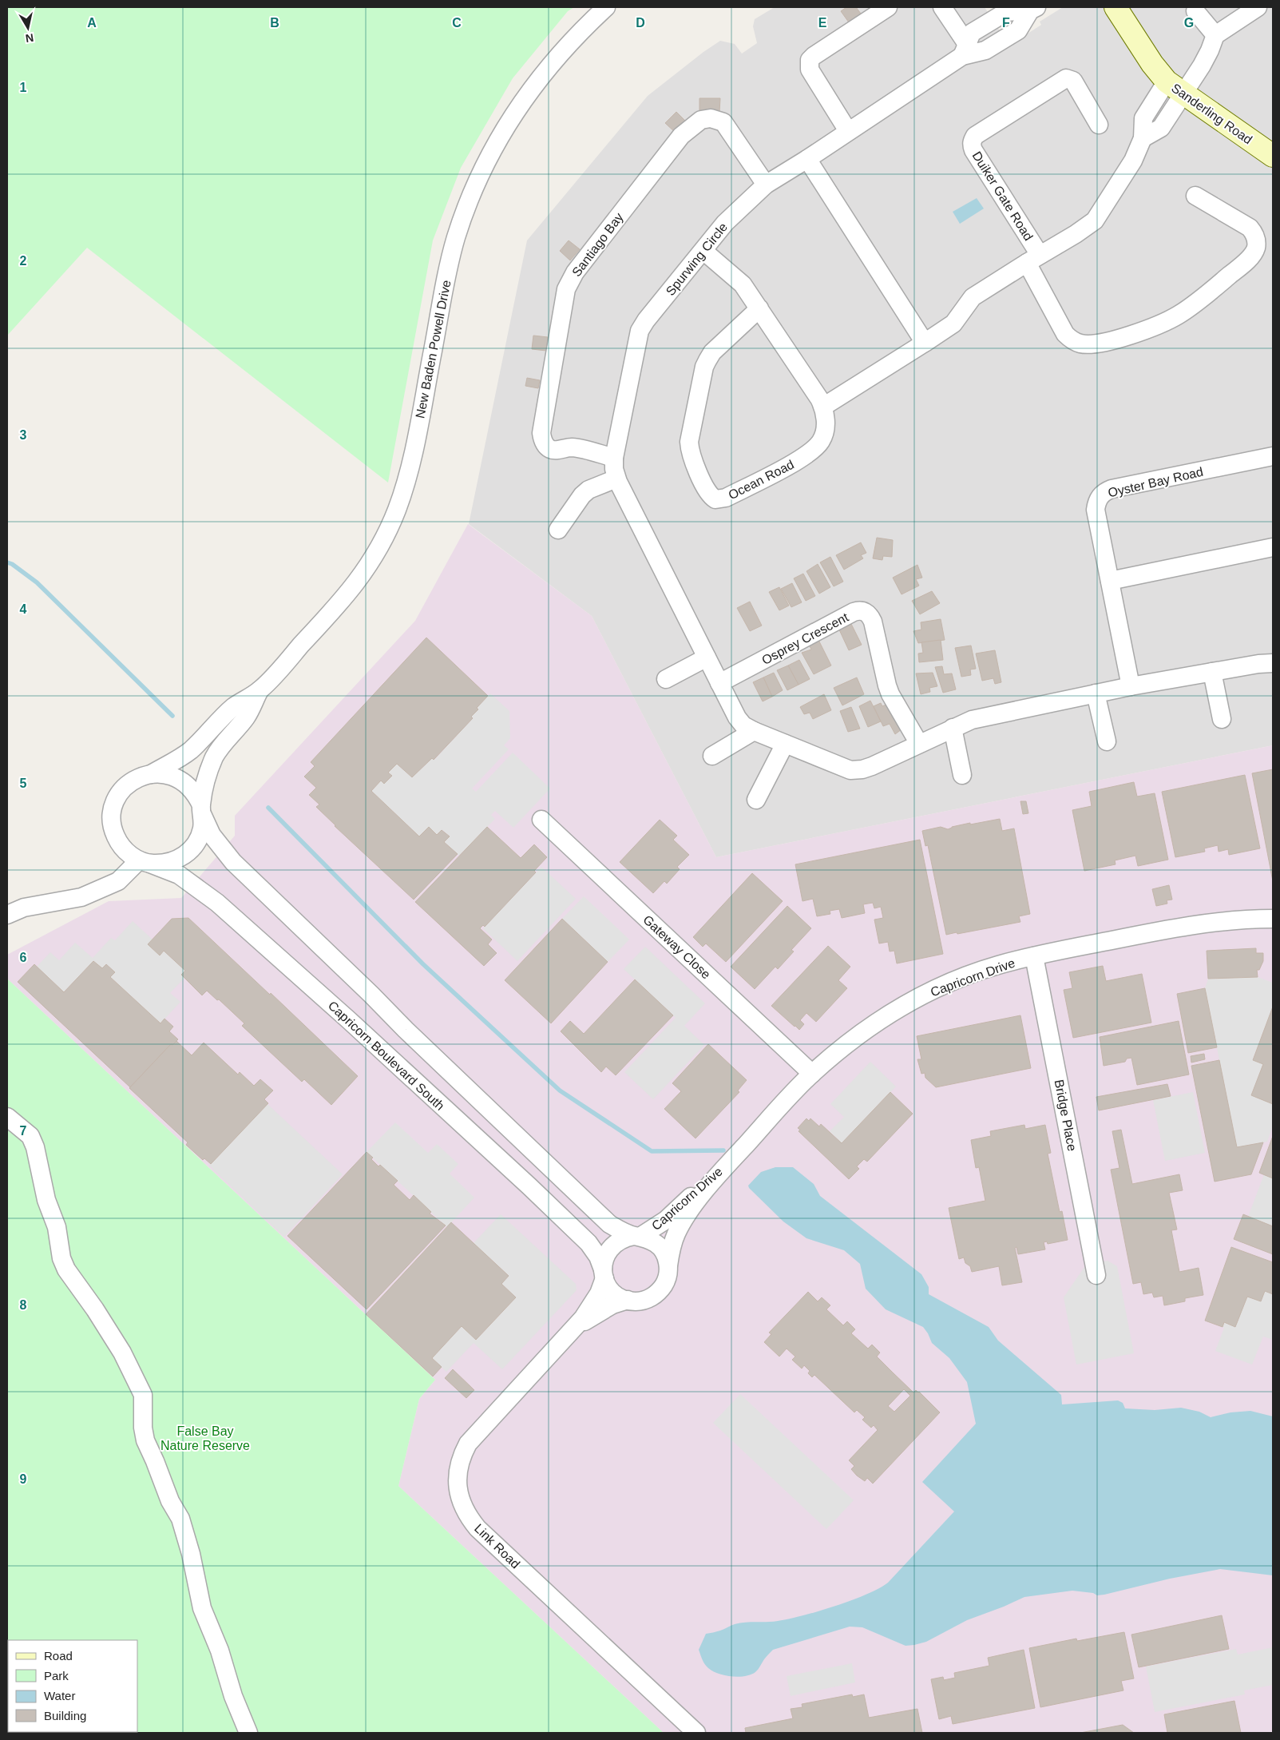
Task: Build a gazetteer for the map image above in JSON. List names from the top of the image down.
{
  "streets": {
    "street": [
      "Sanderling Road",
      "Duiker Gate Road",
      "Santiago Bay",
      "Spurwing Circle",
      "New Baden Powell Drive",
      "Ocean Road",
      "Oyster Bay Road",
      "Osprey Crescent",
      "Gateway Close",
      "Capricorn Drive",
      "Capricorn Boulevard South",
      "Bridge Place",
      "Link Road"
    ]
  },
  "crossings": [
    ["Sanderling Road", "Duiker Gate Road"],
    ["Duiker Gate Road", "Ocean Road"],
    ["Santiago Bay", "Spurwing Circle"],
    ["Spurwing Circle", "Ocean Road"],
    ["Spurwing Circle", "Osprey Crescent"],
    ["New Baden Powell Drive", "Capricorn Boulevard South"],
    ["Gateway Close", "Capricorn Drive"],
    ["Capricorn Drive", "Capricorn Boulevard South"],
    ["Capricorn Drive", "Bridge Place"],
    ["Capricorn Drive", "Link Road"],
    ["Capricorn Boulevard South", "Link Road"]
  ],
  "parks": ["False Bay Nature Reserve"],
  "legend": [
    "Road",
    "Park",
    "Water",
    "Building"
  ],
  "north": "bottom",
  "grid": {
    "columns": [
      "A",
      "B",
      "C",
      "D",
      "E",
      "F",
      "G"
    ],
    "rows": [
      "1",
      "2",
      "3",
      "4",
      "5",
      "6",
      "7",
      "8",
      "9"
    ]
  }
}
